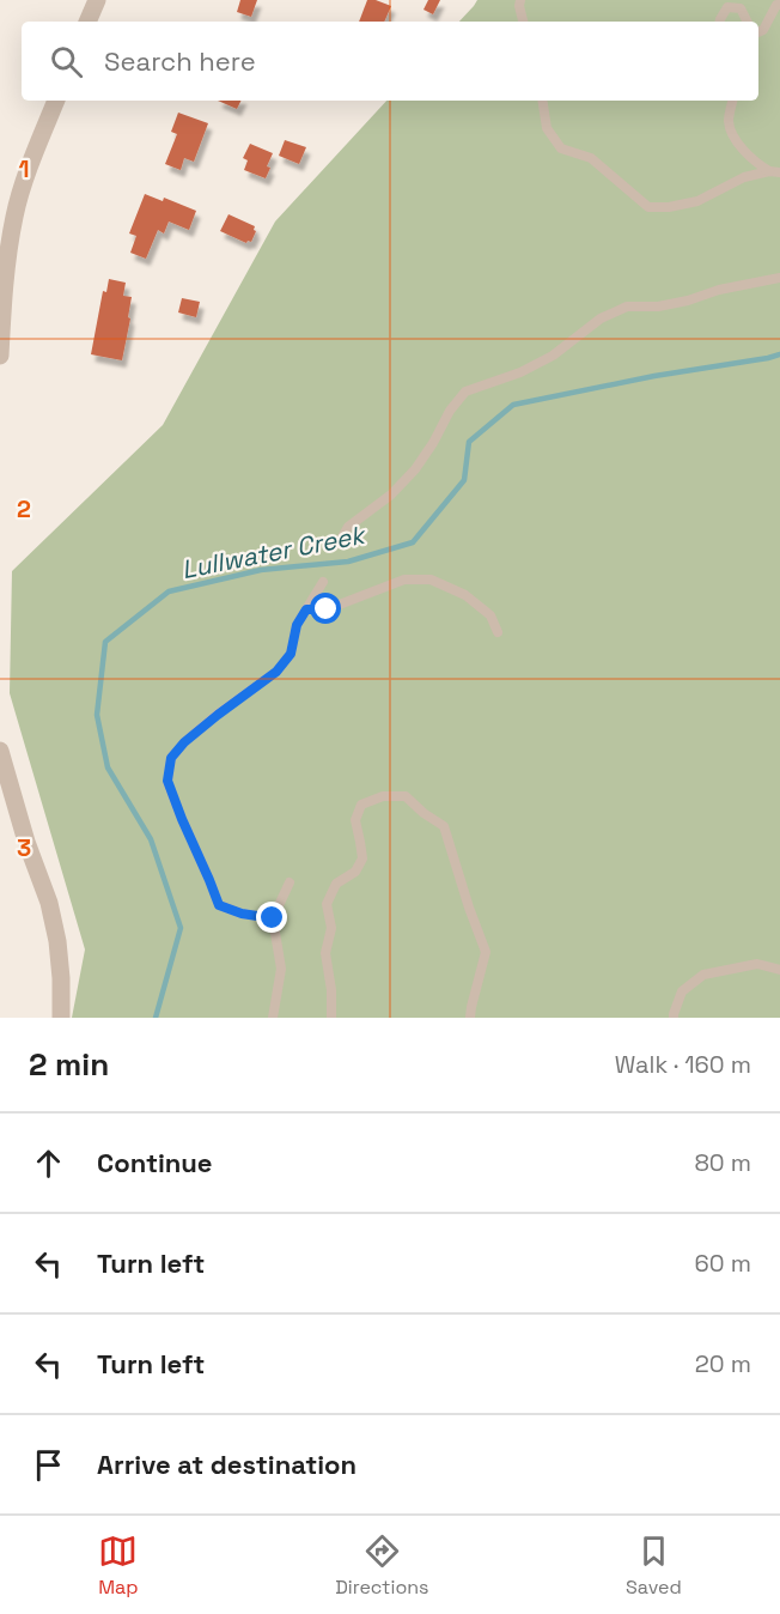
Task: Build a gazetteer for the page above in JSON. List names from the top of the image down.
{
  "water": ["Lullwater Creek"],
  "page": {
    "search": "Search here",
    "heading": ["2 min", "Walk · 160 m"],
    "list": [
      ["Continue", "80 m"],
      ["Turn left", "60 m"],
      ["Turn left", "20 m"],
      "Arrive at destination"
    ],
    "nav": ["Map", "Directions", "Saved"]
  },
  "grid": {
    "rows": ["1", "2", "3"]
  }
}
